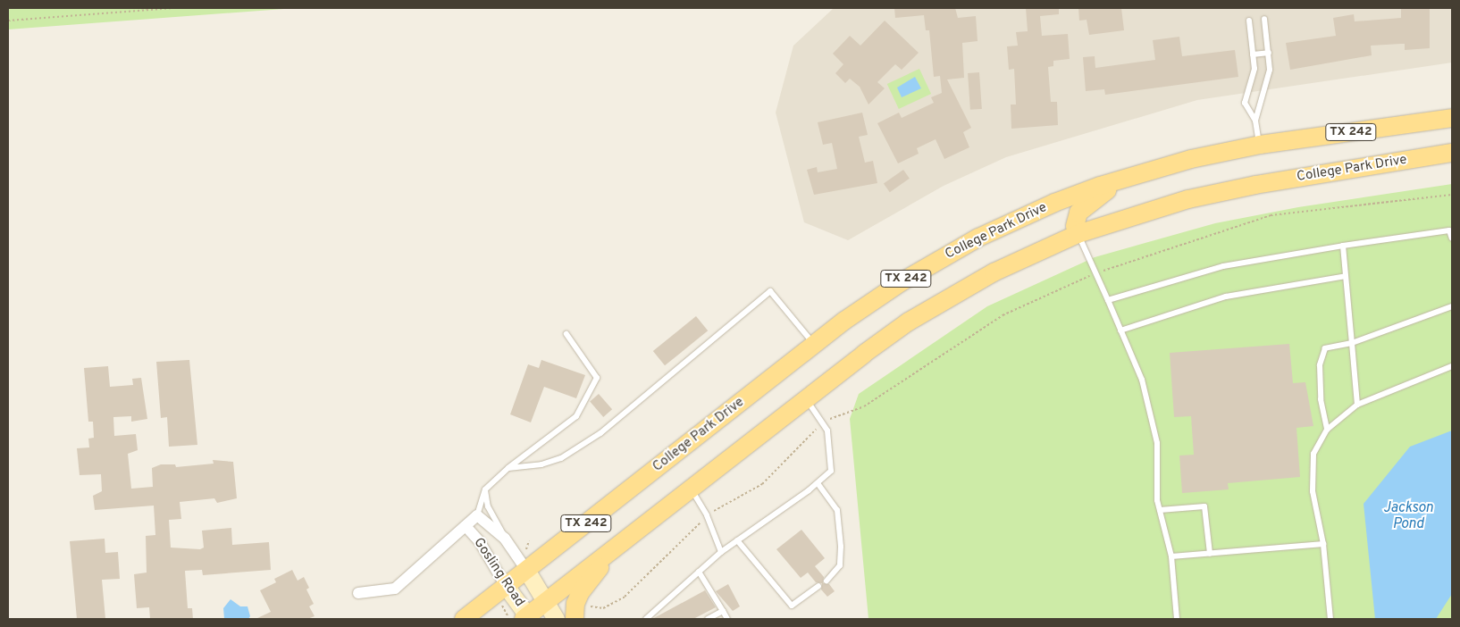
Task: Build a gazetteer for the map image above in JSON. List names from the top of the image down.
{
  "streets": {
    "main road": ["TX 242", "College Park Drive", "Gosling Road"]
  },
  "crossings": [
    ["College Park Drive", "Gosling Road"]
  ],
  "water": ["Jackson Pond"]
}
